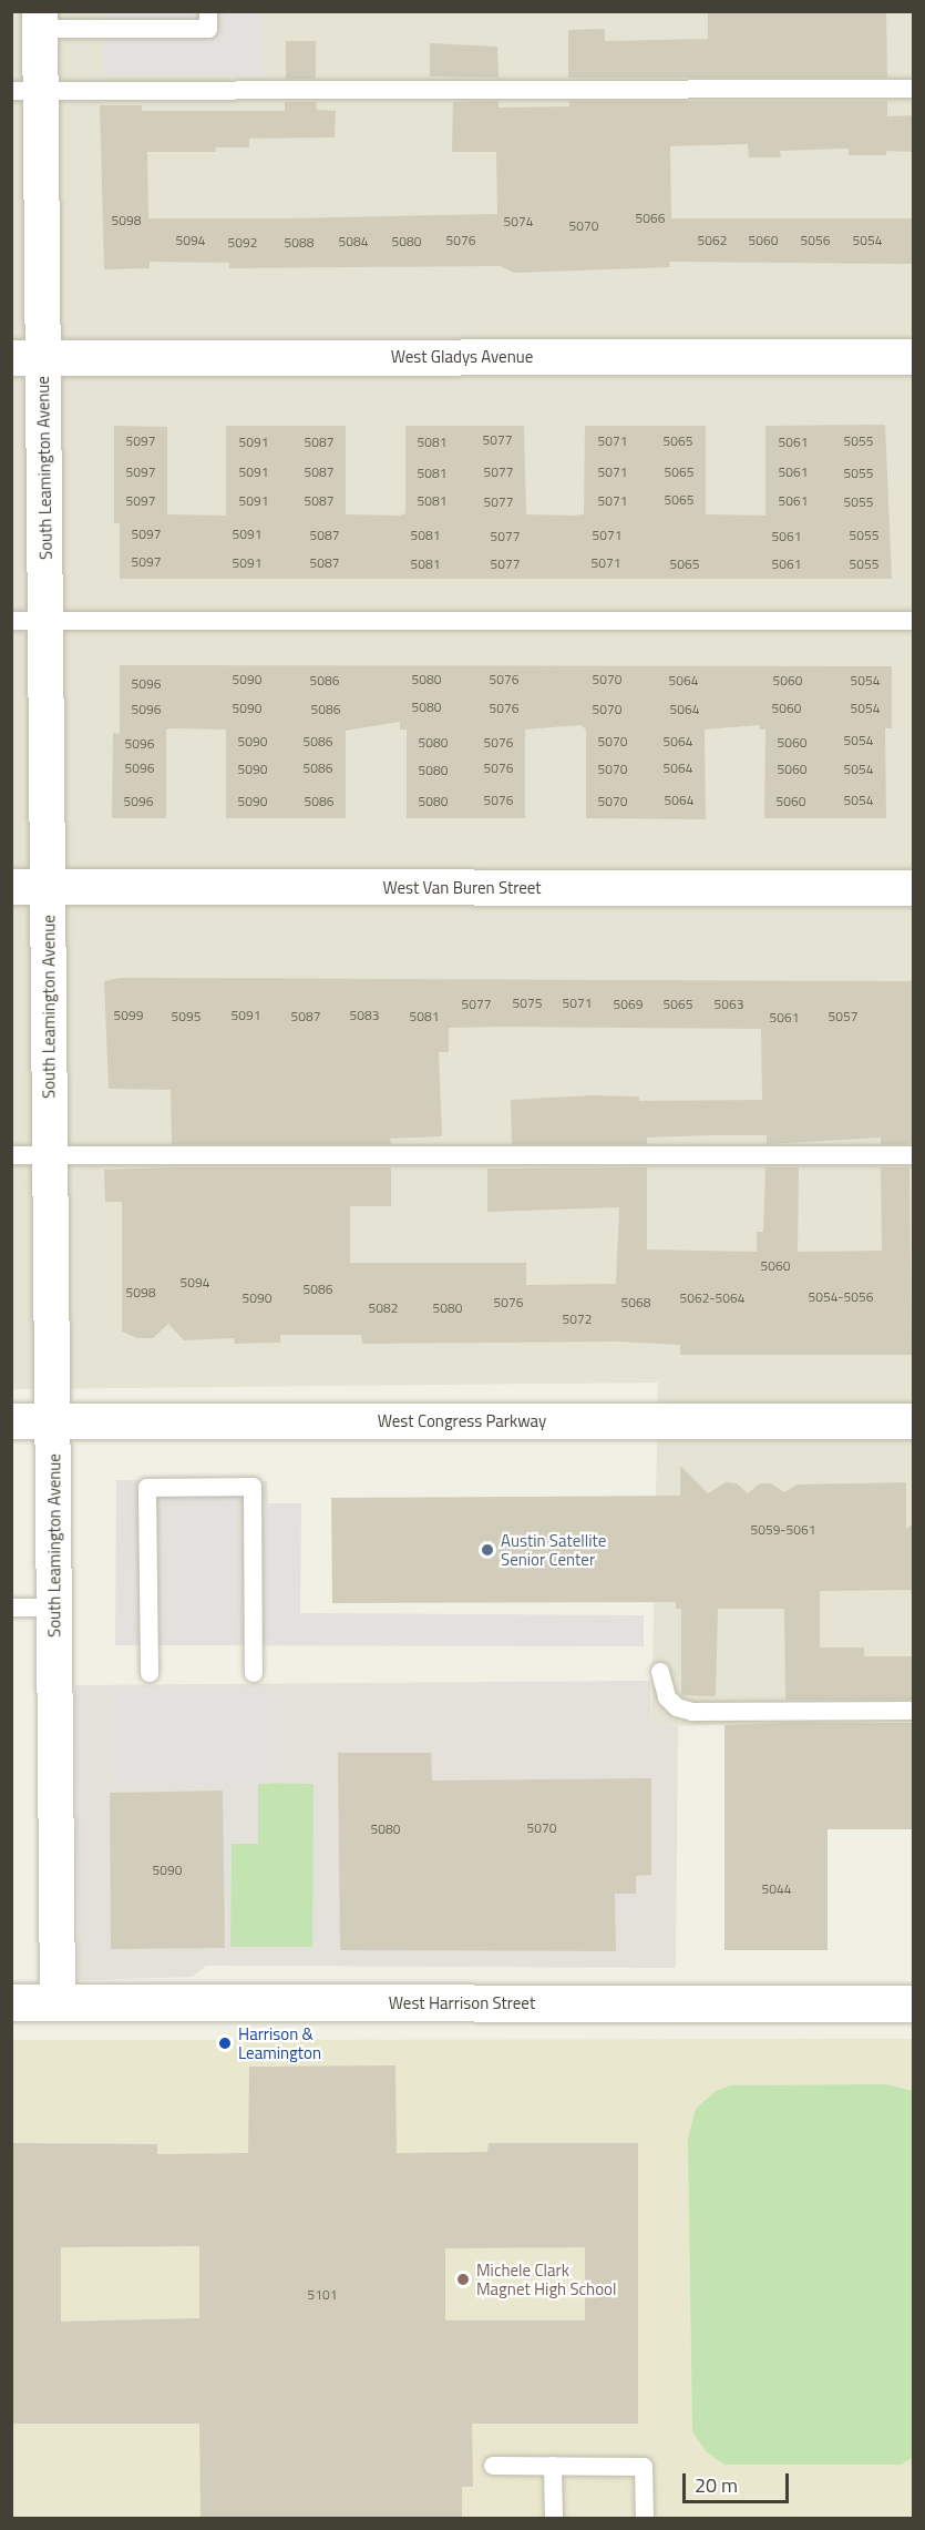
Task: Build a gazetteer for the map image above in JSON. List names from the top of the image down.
{
  "streets": {
    "street": [
      "West Gladys Avenue",
      "South Leamington Avenue",
      "West Van Buren Street",
      "West Congress Parkway",
      "West Harrison Street"
    ]
  },
  "crossings": [
    ["West Gladys Avenue", "South Leamington Avenue"],
    ["South Leamington Avenue", "West Van Buren Street"],
    ["South Leamington Avenue", "West Congress Parkway"],
    ["South Leamington Avenue", "West Harrison Street"]
  ],
  "places": ["Austin Satellite Senior Center", "Harrison & Leamington", "Michele Clark Magnet High School"],
  "house_numbers": [
    "5066",
    "5098",
    "5074",
    "5070",
    "5094",
    "5076",
    "5062",
    "5060",
    "5056",
    "5054",
    "5084",
    "5080",
    "5092",
    "5088",
    "5077",
    "5097",
    "5071",
    "5065",
    "5055",
    "5091",
    "5087",
    "5081",
    "5061",
    "5097",
    "5091",
    "5087",
    "5077",
    "5071",
    "5065",
    "5061",
    "5081",
    "5055",
    "5065",
    "5097",
    "5091",
    "5087",
    "5081",
    "5071",
    "5061",
    "5077",
    "5055",
    "5097",
    "5091",
    "5087",
    "5081",
    "5071",
    "5055",
    "5077",
    "5061",
    "5097",
    "5091",
    "5087",
    "5071",
    "5081",
    "5077",
    "5065",
    "5061",
    "5055",
    "5090",
    "5080",
    "5076",
    "5070",
    "5086",
    "5064",
    "5060",
    "5054",
    "5096",
    "5080",
    "5090",
    "5076",
    "5060",
    "5054",
    "5096",
    "5086",
    "5070",
    "5064",
    "5054",
    "5090",
    "5086",
    "5070",
    "5064",
    "5080",
    "5076",
    "5060",
    "5096",
    "5096",
    "5086",
    "5076",
    "5064",
    "5090",
    "5070",
    "5060",
    "5054",
    "5080",
    "5076",
    "5064",
    "5054",
    "5096",
    "5090",
    "5086",
    "5080",
    "5070",
    "5060",
    "5075",
    "5071",
    "5077",
    "5069",
    "5065",
    "5063",
    "5099",
    "5091",
    "5083",
    "5095",
    "5087",
    "5081",
    "5057",
    "5061",
    "5060",
    "5094",
    "5086",
    "5098",
    "5054-5056",
    "5090",
    "5062-5064",
    "5076",
    "5068",
    "5082",
    "5080",
    "5072",
    "5059-5061",
    "5070",
    "5080",
    "5090",
    "5044",
    "5101"
  ],
  "scale_bar": "20 m"
}
